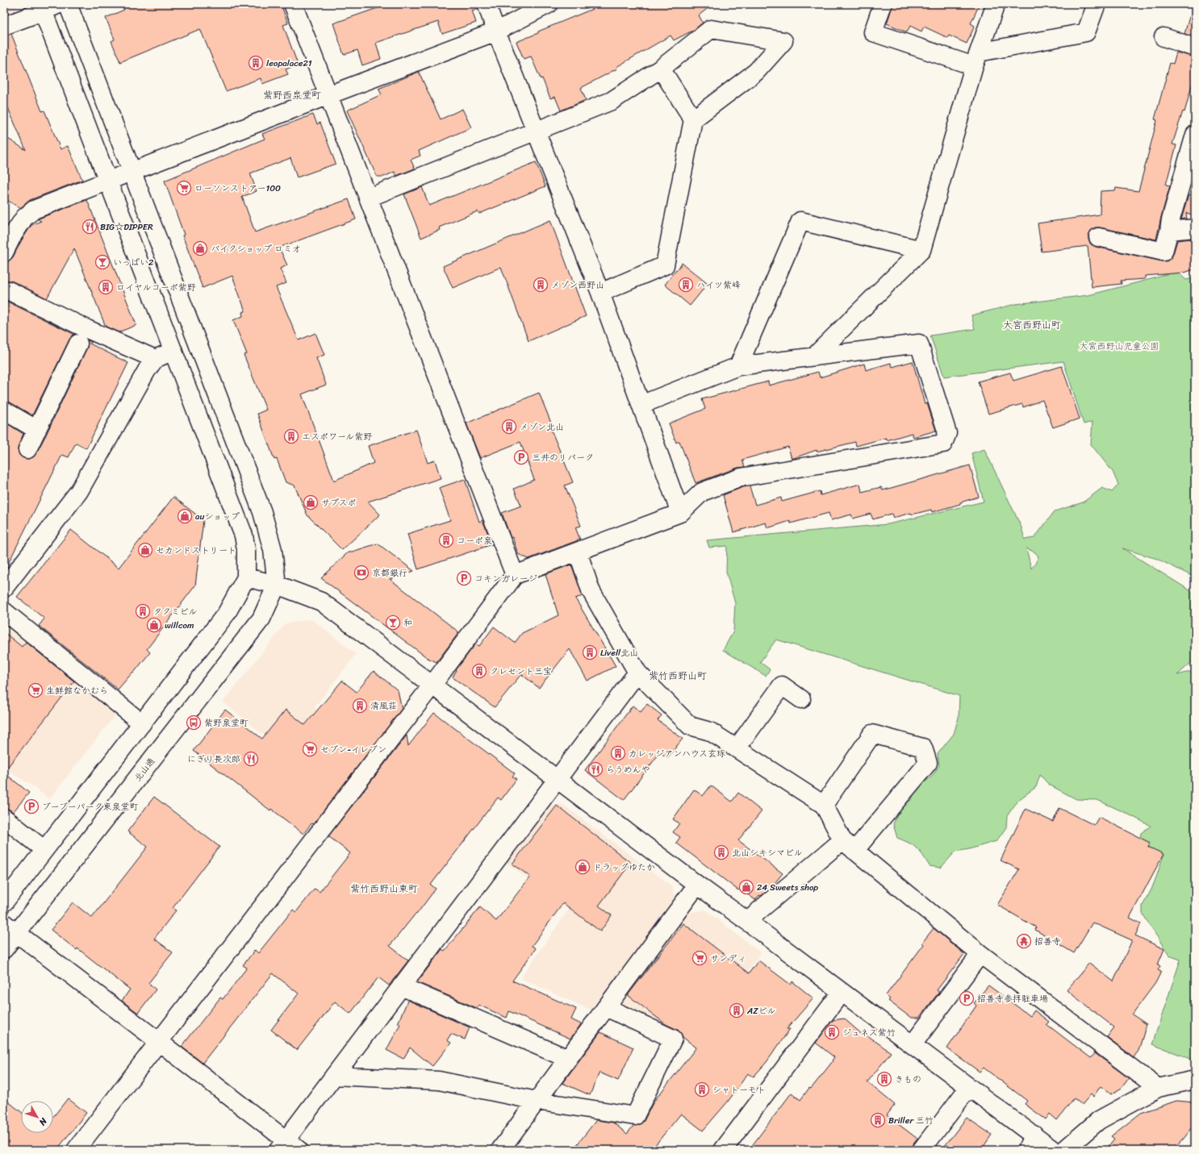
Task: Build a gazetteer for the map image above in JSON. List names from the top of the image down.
{
  "streets": {
    "street": ["北山通"]
  },
  "districts": [
    "紫野西泉堂町",
    "大宮西野山町",
    "紫竹西野山町",
    "紫竹西野山東町"
  ],
  "parks": ["大宮西野山児童公園"],
  "places": {
    "building": [
      "leopalace21",
      "メゾン西野山",
      "ハイツ紫峰",
      "ロイヤルコーポ紫野",
      "メゾン北山",
      "エスポワール紫野",
      "コーポ泉",
      "タクミビル",
      "Livell北山",
      "クレセント三宝",
      "清風荘",
      "カレッジアンハウス玄琢",
      "北山シキシマビル",
      "AZビル",
      "ジュネス紫竹",
      "きもの",
      "シャトーモト",
      "Briller 三竹"
    ],
    "supermarket": [
      "ローソンストアー100",
      "生鮮館なかむら",
      "セブン-イレブン",
      "サンディ"
    ],
    "restaurant": ["BIG☆DIPPER", "にぎり長次郎", "らうめんや"],
    "shop": [
      "バイクショップ ロミオ",
      "サプスポ",
      "auショップ",
      "セカンドストリート",
      "willcom",
      "ドラッグゆたか",
      "24 Sweets shop"
    ],
    "bar": ["いっぱい2", "和"],
    "parking": [
      "三井のリパーク",
      "コキンガレージ",
      "ブーブーパーク東泉堂町",
      "招善寺参拝駐車場"
    ],
    "bank": ["京都銀行"],
    "bus stop": ["紫野泉堂町"],
    "temple": ["招善寺"]
  },
  "north": "bottom right"
}
